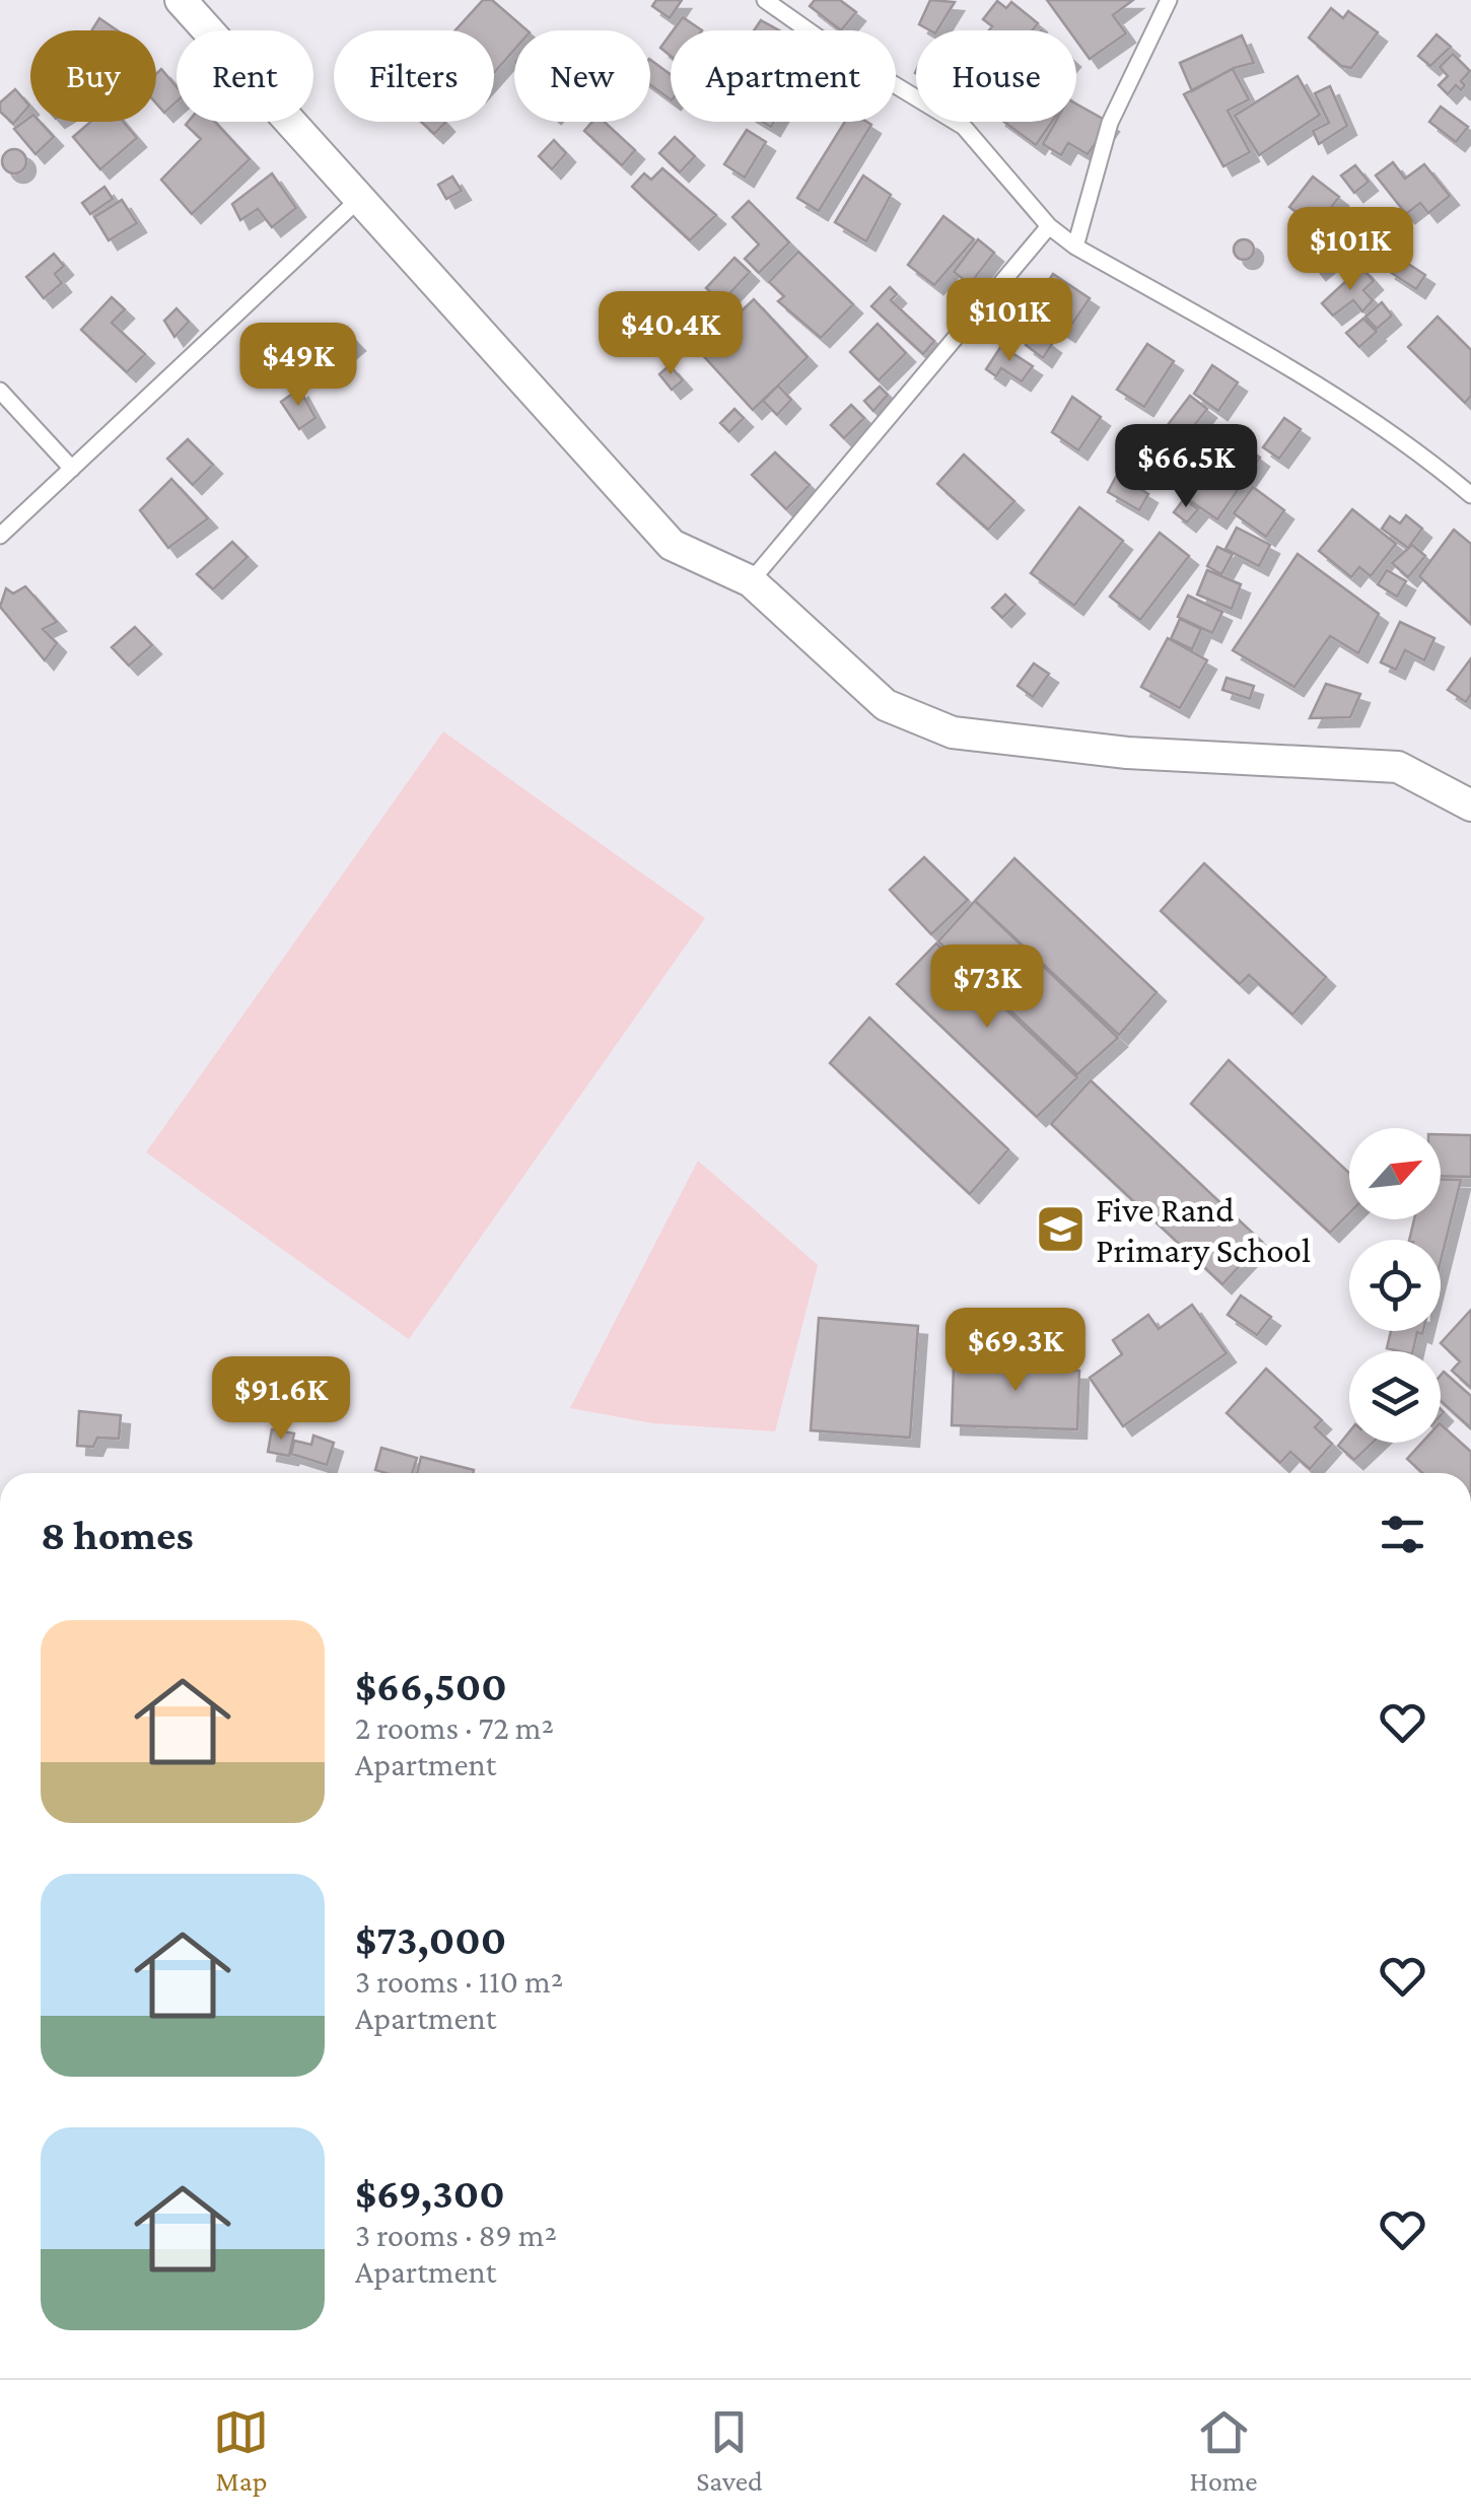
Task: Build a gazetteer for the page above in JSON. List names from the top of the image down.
{
  "places": {
    "school or university": ["Five Rand Primary School"]
  },
  "north": "top right",
  "page": {
    "chip": [
      "Buy",
      "Rent",
      "Filters",
      "New",
      "Apartment",
      "House"
    ],
    "price": [
      "$101K",
      "$101K",
      "$40.4K",
      "$49K",
      "$66.5K",
      "$73K",
      "$69.3K",
      "$91.6K"
    ],
    "heading": "8 homes",
    "list": [
      {
        "name": "$66,500",
        "note": "2 rooms · 72 m² · Apartment"
      },
      {
        "name": "$73,000",
        "note": "3 rooms · 110 m² · Apartment"
      },
      {
        "name": "$69,300",
        "note": "3 rooms · 89 m² · Apartment"
      }
    ],
    "tabs": ["Map", "Saved", "Home"]
  }
}
